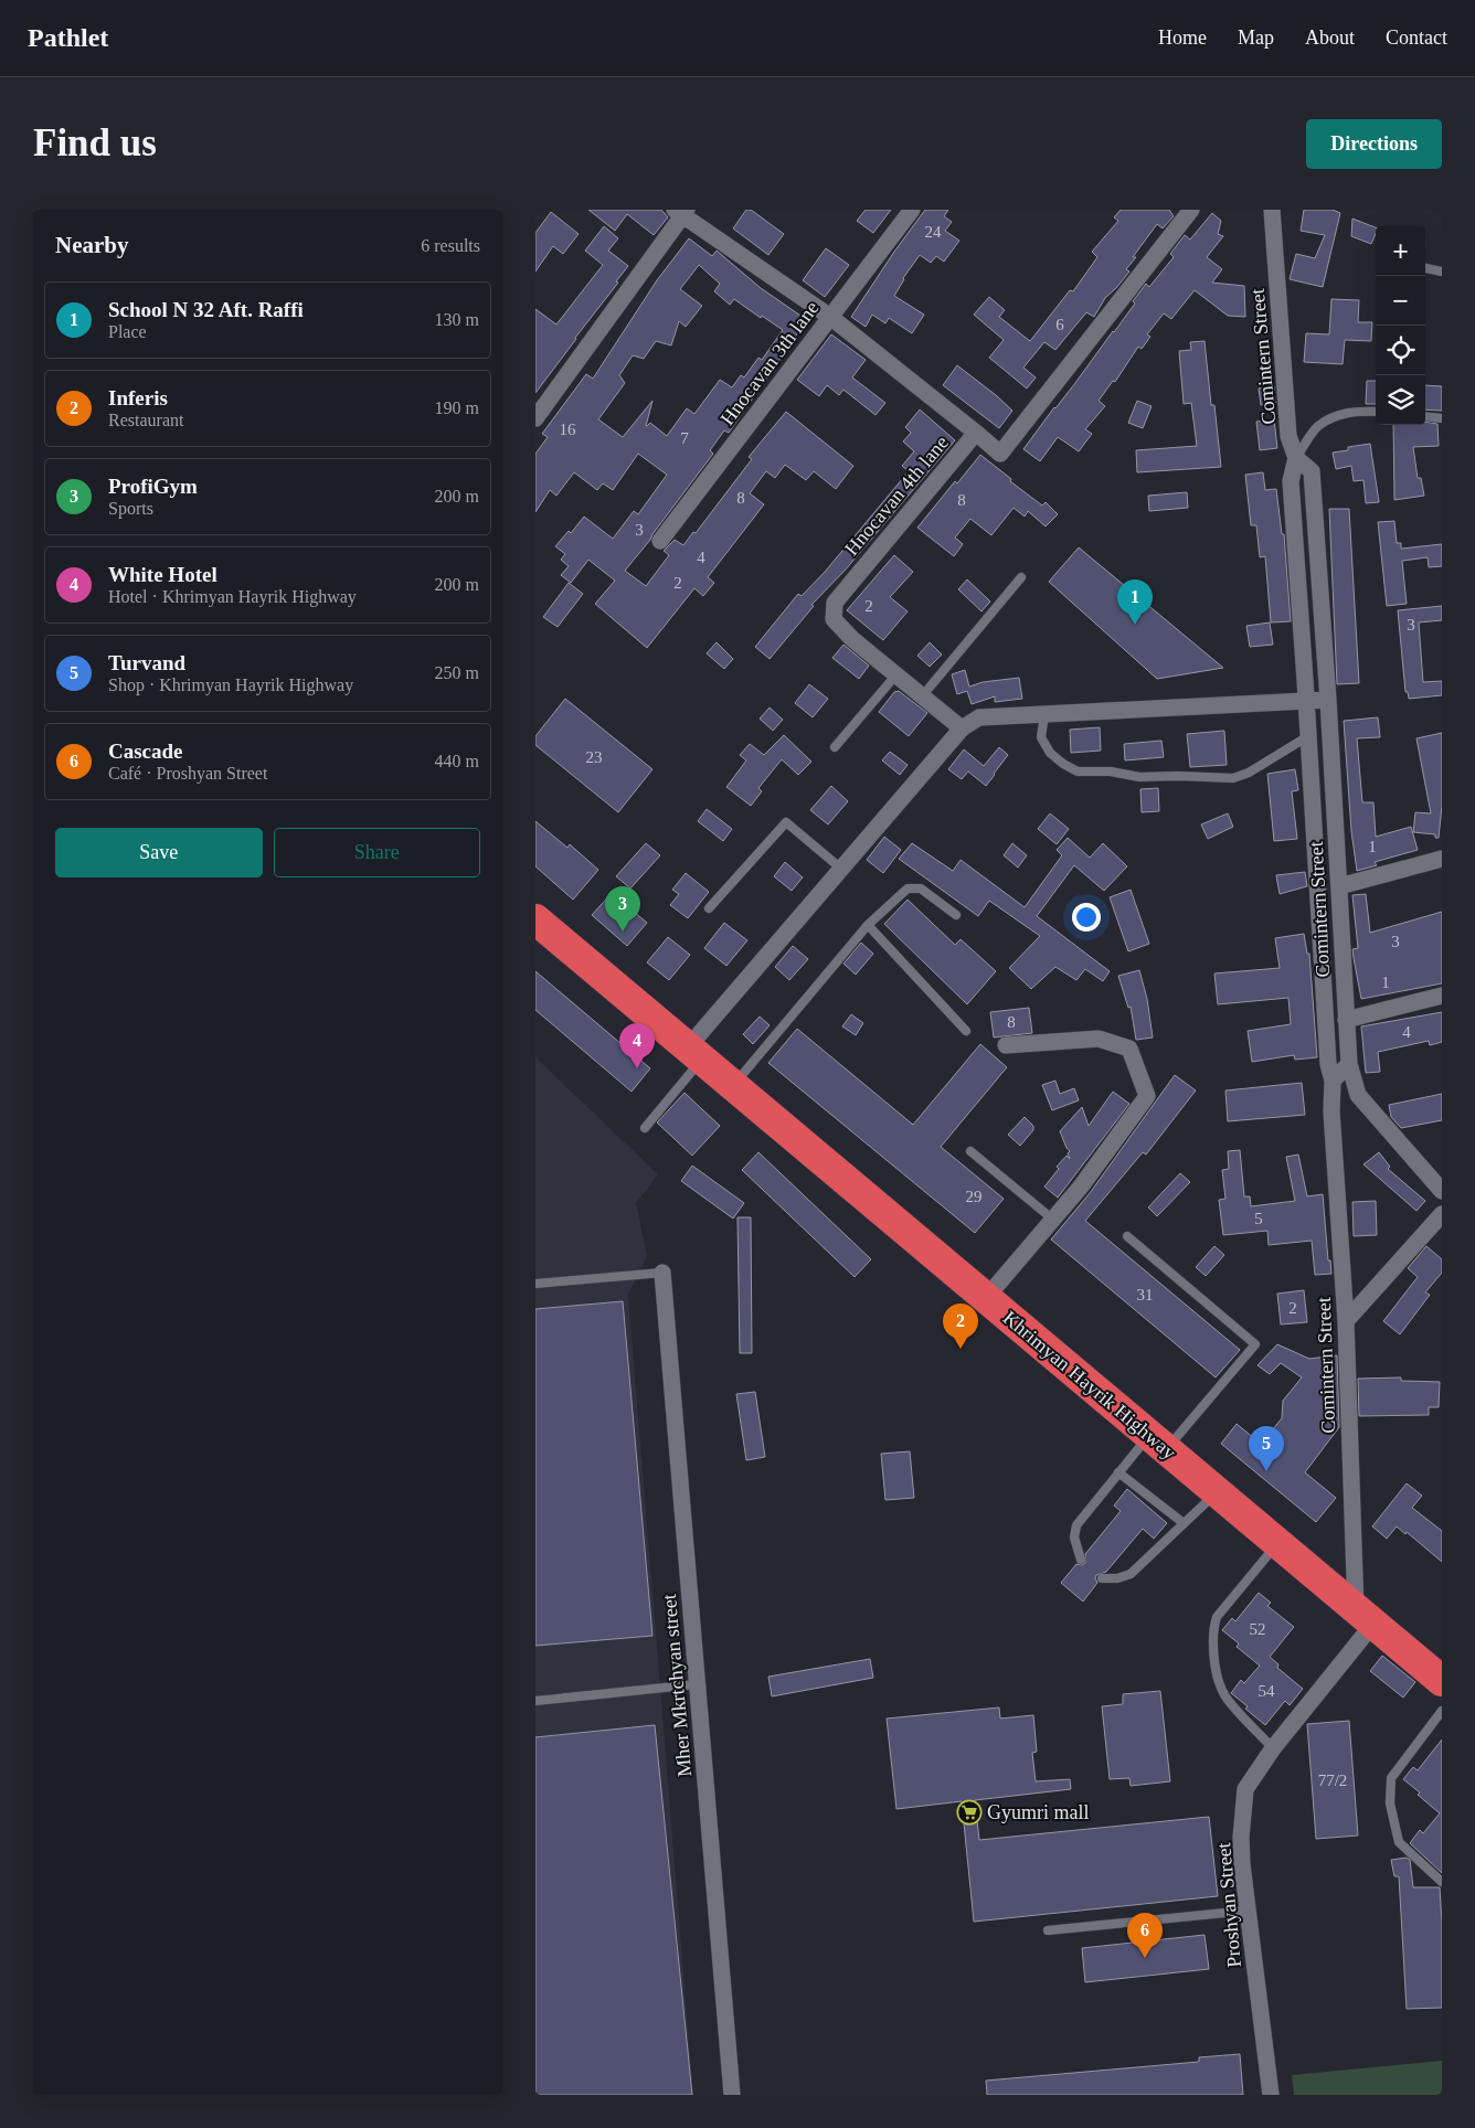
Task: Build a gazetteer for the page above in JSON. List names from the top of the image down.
{
  "streets": {
    "highway": ["Khrimyan Hayrik Highway"],
    "street": [
      "Comintern Street",
      "Hnocavan 3th lane",
      "Hnocavan 4th lane",
      "Mher Mkrtchyan street",
      "Proshyan Street"
    ]
  },
  "crossings": [
    ["Comintern Street", "Khrimyan Hayrik Highway"],
    ["Comintern Street", "Proshyan Street"],
    ["Khrimyan Hayrik Highway", "Proshyan Street"]
  ],
  "places": {
    "supermarket": ["Gyumri mall"]
  },
  "house_numbers": [
    "24",
    "6",
    "16",
    "7",
    "8",
    "8",
    "3",
    "4",
    "2",
    "2",
    "3",
    "23",
    "1",
    "3",
    "1",
    "8",
    "4",
    "29",
    "5",
    "31",
    "2",
    "52",
    "54",
    "77/2"
  ],
  "page": {
    "header": "Pathlet",
    "nav": [
      "Home",
      "Map",
      "About",
      "Contact"
    ],
    "buttons": [
      "Directions",
      ["Save", "Share"]
    ],
    "title": "Find us",
    "heading": ["Nearby", "6 results"],
    "map_buttons": ["+", "−"],
    "list": [
      {
        "mark": "1",
        "name": "School N 32 Aft. Raffi",
        "note": "Place",
        "value": "130 m"
      },
      {
        "mark": "2",
        "name": "Inferis",
        "note": "Restaurant",
        "value": "190 m"
      },
      {
        "mark": "3",
        "name": "ProfiGym",
        "note": "Sports",
        "value": "200 m"
      },
      {
        "mark": "4",
        "name": "White Hotel",
        "note": "Hotel · Khrimyan Hayrik Highway",
        "value": "200 m"
      },
      {
        "mark": "5",
        "name": "Turvand",
        "note": "Shop · Khrimyan Hayrik Highway",
        "value": "250 m"
      },
      {
        "mark": "6",
        "name": "Cascade",
        "note": "Café · Proshyan Street",
        "value": "440 m"
      }
    ],
    "pins": [
      "1",
      "3",
      "4",
      "2",
      "5",
      "6"
    ]
  }
}
